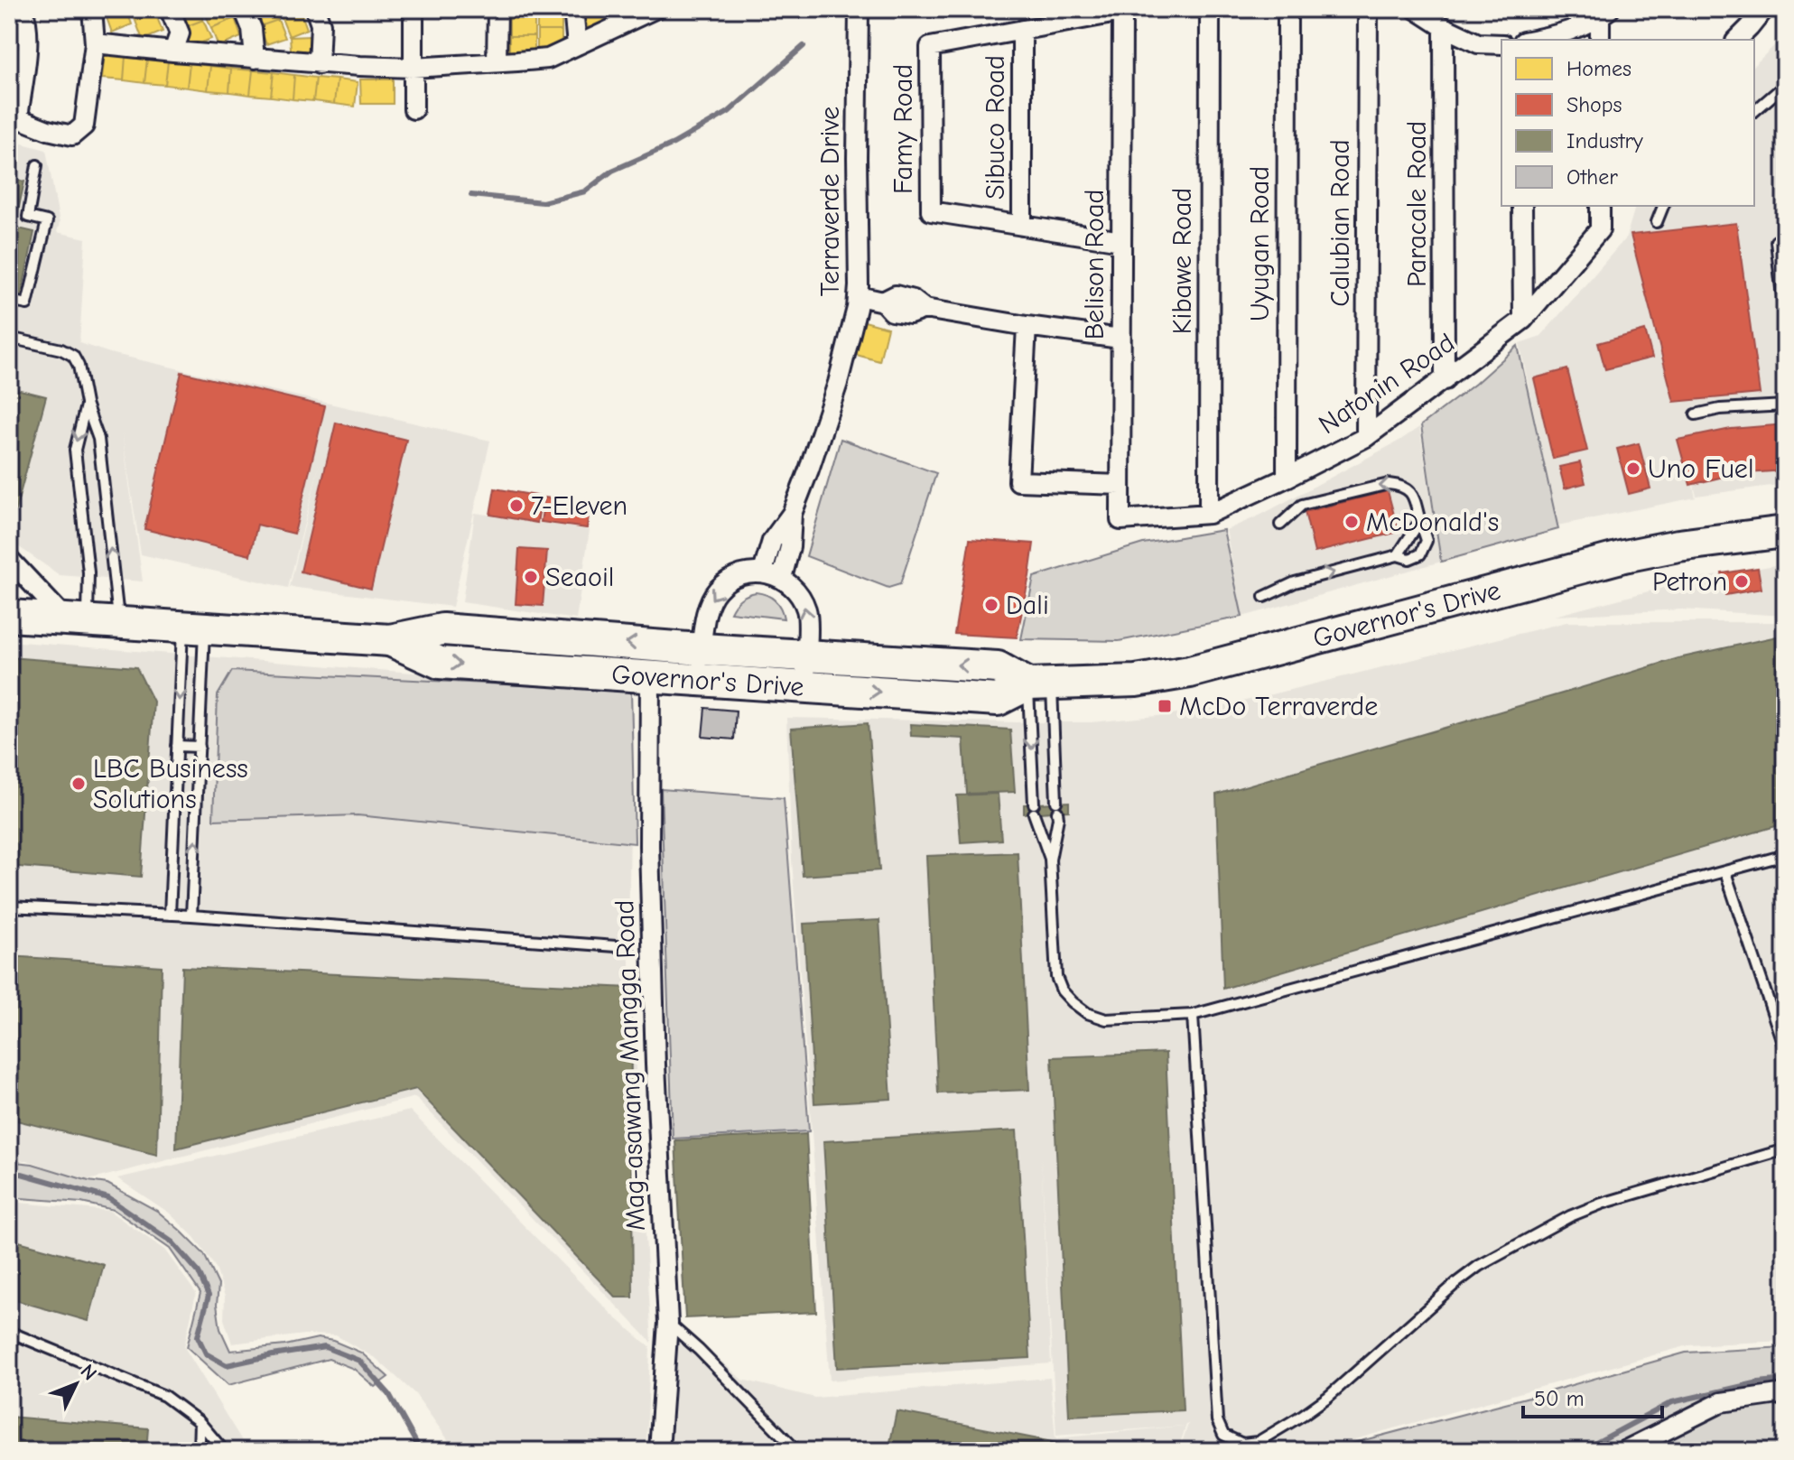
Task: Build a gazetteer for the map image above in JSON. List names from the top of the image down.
{
  "streets": {
    "highway": ["Governor's Drive"],
    "street": [
      "Sibuco Road",
      "Famy Road",
      "Terraverde Drive",
      "Paracale Road",
      "Calubian Road",
      "Uyugan Road",
      "Kibawe Road",
      "Belison Road",
      "Natonin Road",
      "Mag-asawang Mangga Road"
    ]
  },
  "crossings": [
    ["Sibuco Road", "Famy Road"],
    ["Paracale Road", "Natonin Road"],
    ["Calubian Road", "Natonin Road"],
    ["Uyugan Road", "Natonin Road"],
    ["Kibawe Road", "Natonin Road"],
    ["Belison Road", "Natonin Road"],
    ["Governor's Drive", "Mag-asawang Mangga Road"]
  ],
  "places": {
    "other": [
      "Uno Fuel",
      "7-Eleven",
      "McDonald's",
      "Seaoil",
      "Petron",
      "Dali",
      "LBC Business Solutions"
    ],
    "transit": ["McDo Terraverde"]
  },
  "legend": [
    "Homes",
    "Shops",
    "Industry",
    "Other"
  ],
  "scale_bar": "50 m",
  "north": "top right"
}
